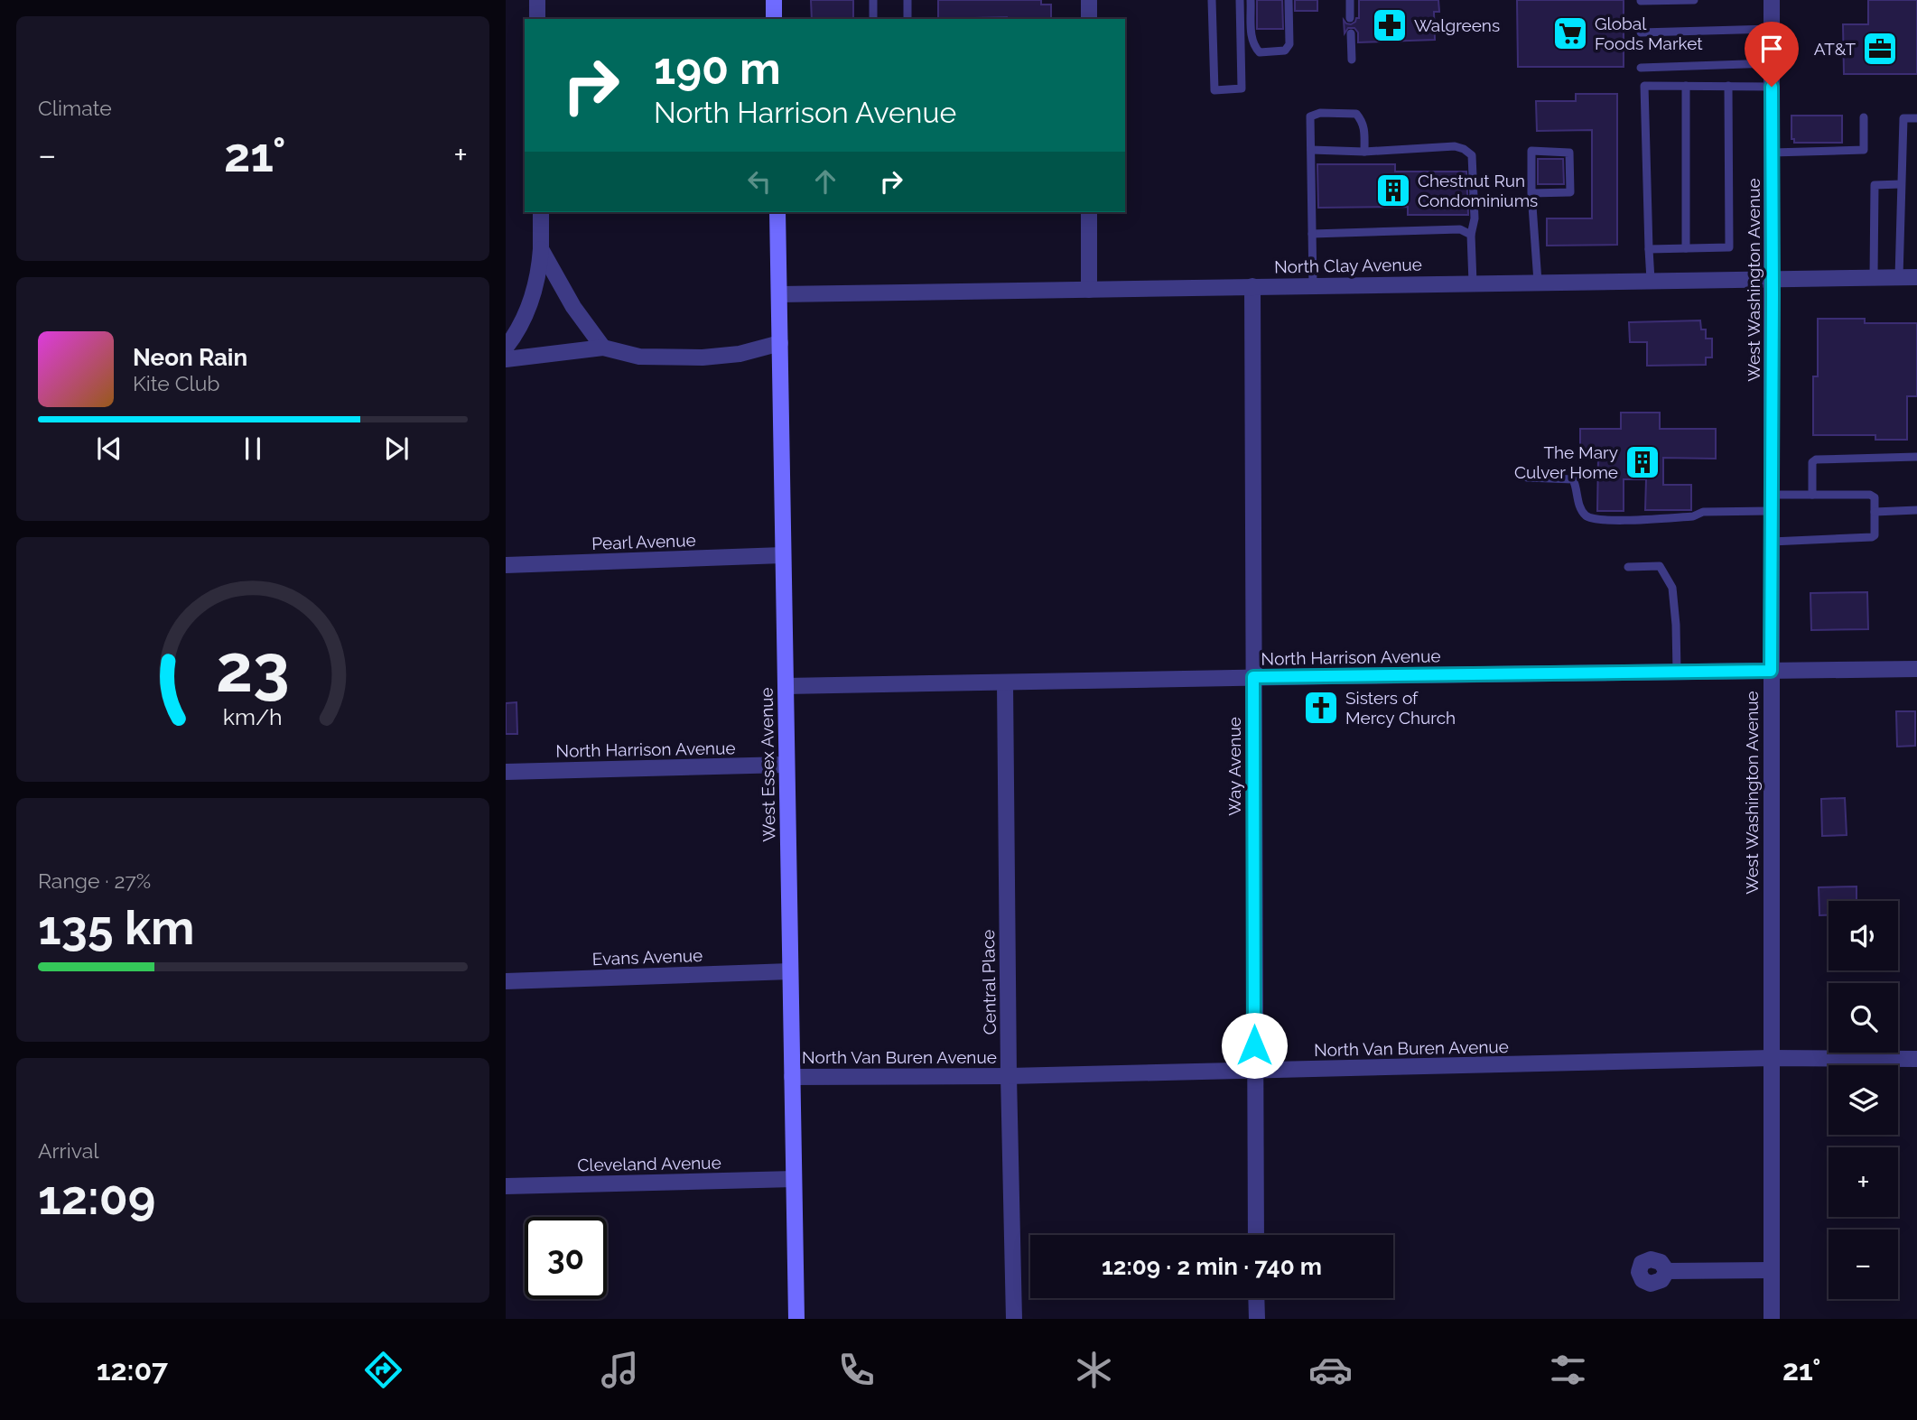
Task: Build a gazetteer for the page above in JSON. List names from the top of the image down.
{
  "streets": {
    "street": [
      "North Clay Avenue",
      "West Washington Avenue",
      "Pearl Avenue",
      "North Harrison Avenue",
      "West Essex Avenue",
      "Way Avenue",
      "Evans Avenue",
      "Central Place",
      "North Van Buren Avenue",
      "Cleveland Avenue"
    ]
  },
  "crossings": [
    ["North Clay Avenue", "West Washington Avenue"],
    ["North Clay Avenue", "West Essex Avenue"],
    ["North Clay Avenue", "Way Avenue"],
    ["West Washington Avenue", "North Harrison Avenue"],
    ["West Washington Avenue", "North Van Buren Avenue"],
    ["Pearl Avenue", "West Essex Avenue"],
    ["North Harrison Avenue", "West Essex Avenue"],
    ["North Harrison Avenue", "Way Avenue"],
    ["North Harrison Avenue", "Central Place"],
    ["West Essex Avenue", "Evans Avenue"],
    ["West Essex Avenue", "North Van Buren Avenue"],
    ["West Essex Avenue", "Cleveland Avenue"],
    ["Way Avenue", "North Van Buren Avenue"],
    ["Central Place", "North Van Buren Avenue"]
  ],
  "places": {
    "pharmacy": ["Walgreens"],
    "supermarket": ["Global Foods Market"],
    "office": ["AT&T"],
    "building": ["Chestnut Run Condominiums", "The Mary Culver Home"],
    "church": ["Sisters of Mercy Church"]
  },
  "page": {
    "tile": [
      "Climate",
      ["Range · 27%", "135 km"],
      ["Arrival", "12:09"]
    ],
    "turn": ["190 m", "North Harrison Avenue"],
    "heat": ["−", "21°", "+"],
    "song": ["Neon Rain", "Kite Club"],
    "map_buttons": ["+", "−"],
    "limit": "30",
    "trip": "12:09 · 2 min · 740 m",
    "tabs": ["12:07", "21°"],
    "gauge": ["23", "km/h"]
  }
}
